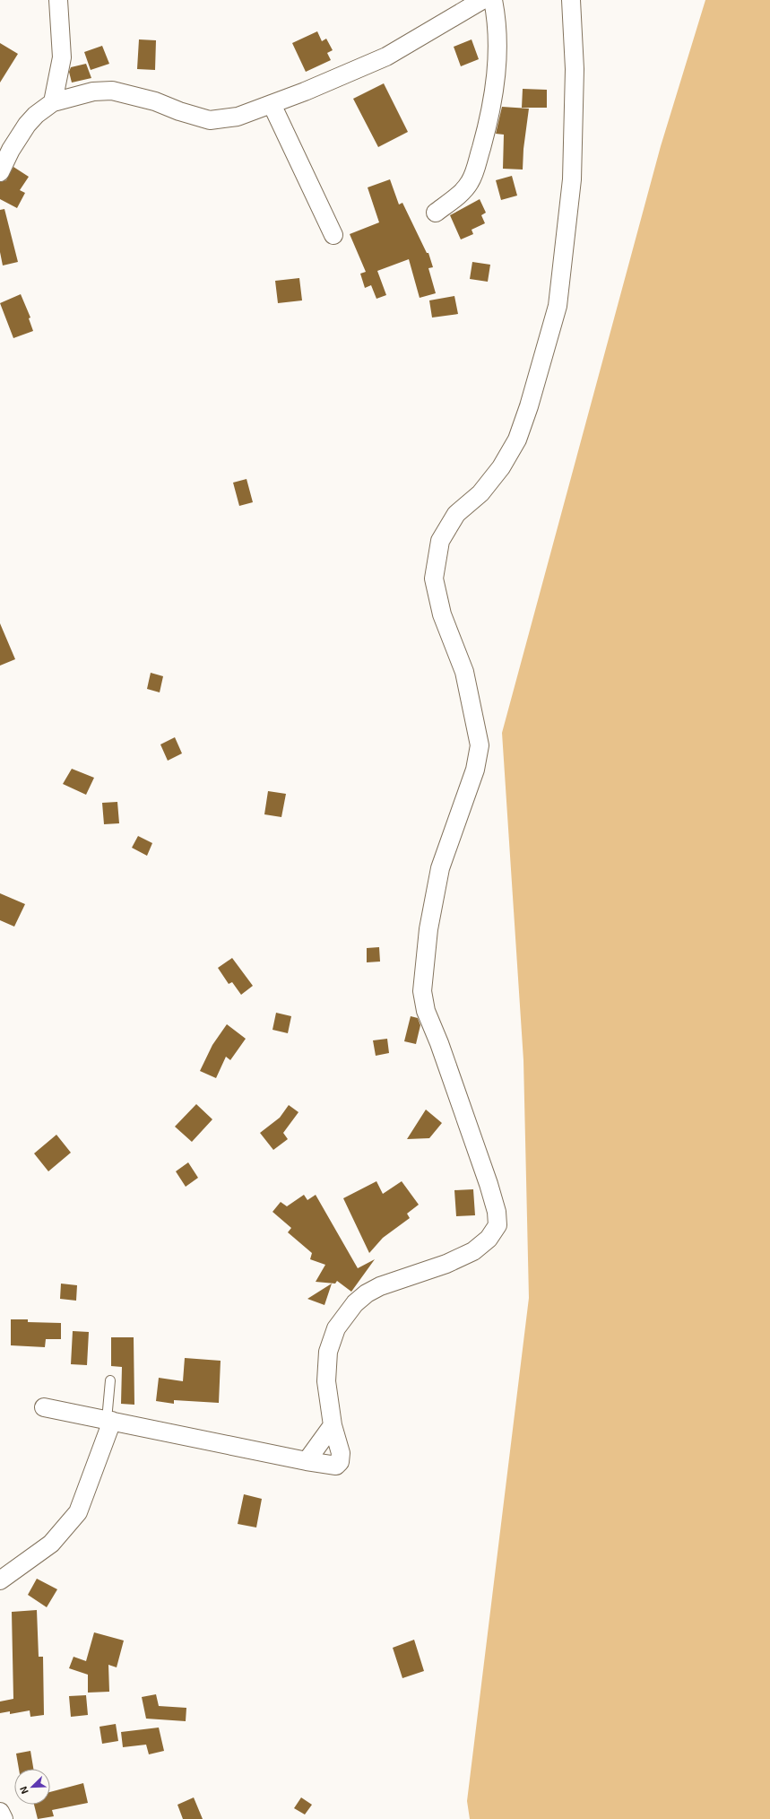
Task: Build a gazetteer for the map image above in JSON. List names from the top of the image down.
{
  "north": "bottom left"
}
